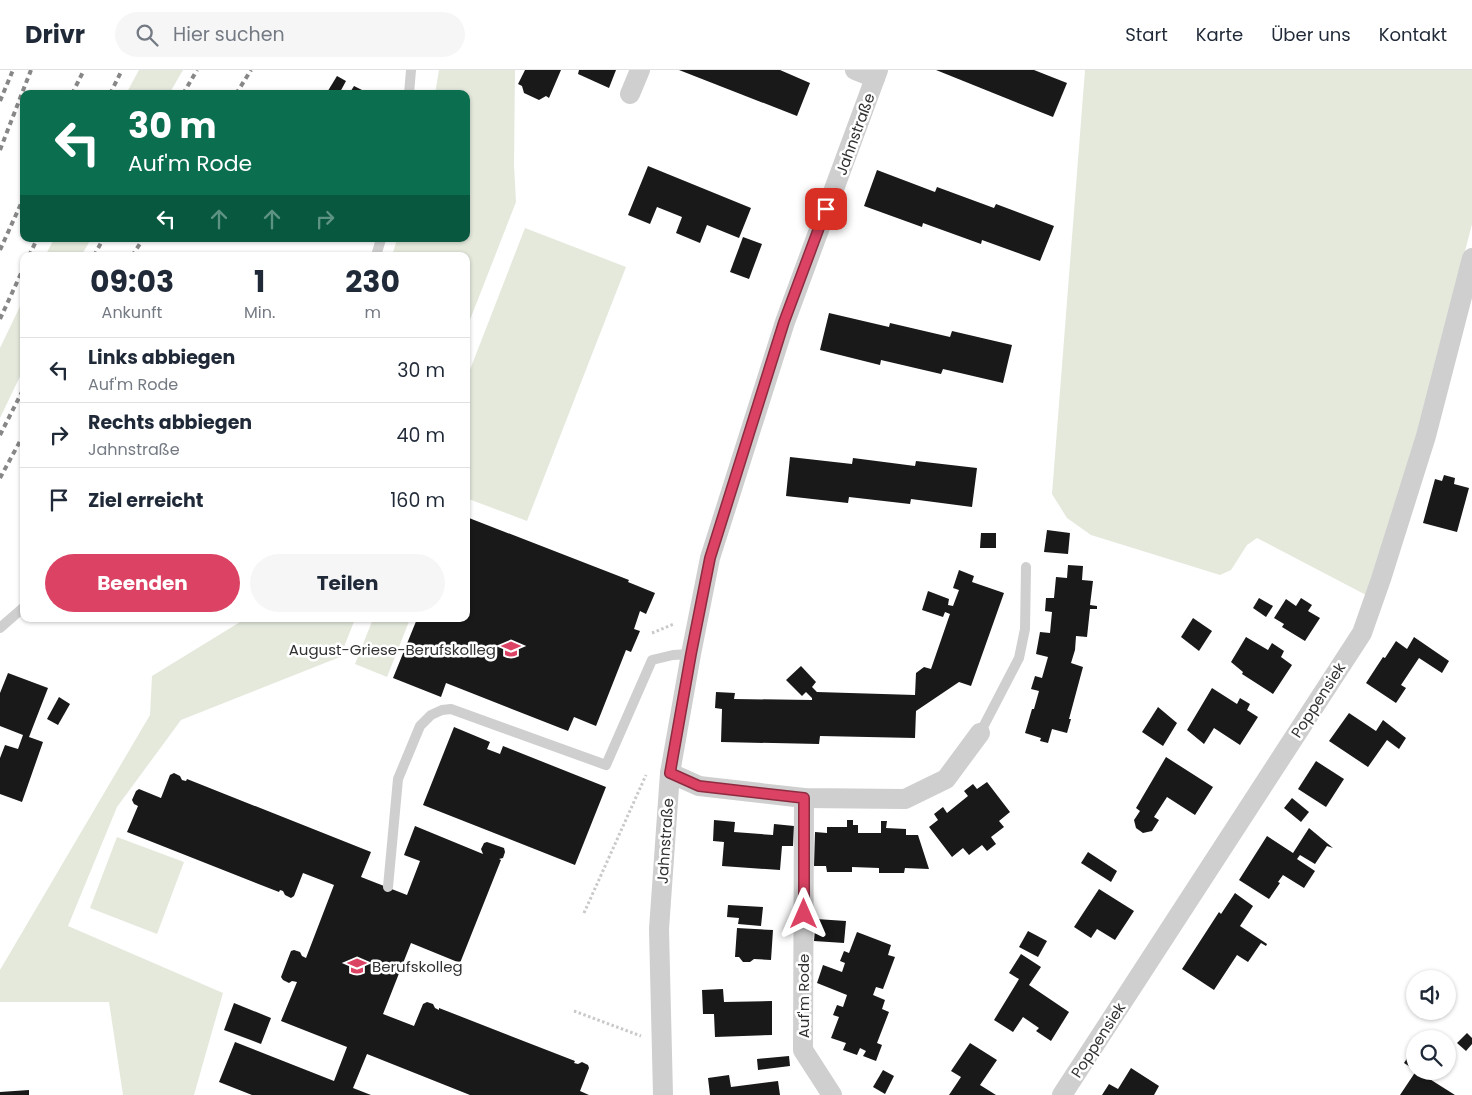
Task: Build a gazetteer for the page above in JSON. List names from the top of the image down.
{
  "streets": {
    "street": ["Jahnstraße", "Poppensiek", "Auf'm Rode"]
  },
  "places": {
    "school or university": ["August-Griese-Berufskolleg", "Berufskolleg"]
  },
  "page": {
    "header": "Drivr",
    "search": "Hier suchen",
    "nav": [
      "Start",
      "Karte",
      "Über uns",
      "Kontakt"
    ],
    "turn": ["30 m", "Auf'm Rode"],
    "eta": [
      "09:03",
      "Ankunft",
      "1",
      "Min.",
      "230",
      "m"
    ],
    "list": [
      {
        "name": "Links abbiegen",
        "note": "Auf'm Rode",
        "value": "30 m"
      },
      {
        "name": "Rechts abbiegen",
        "note": "Jahnstraße",
        "value": "40 m"
      },
      {
        "name": "Ziel erreicht",
        "value": "160 m"
      }
    ],
    "buttons": ["Beenden", "Teilen"]
  }
}
